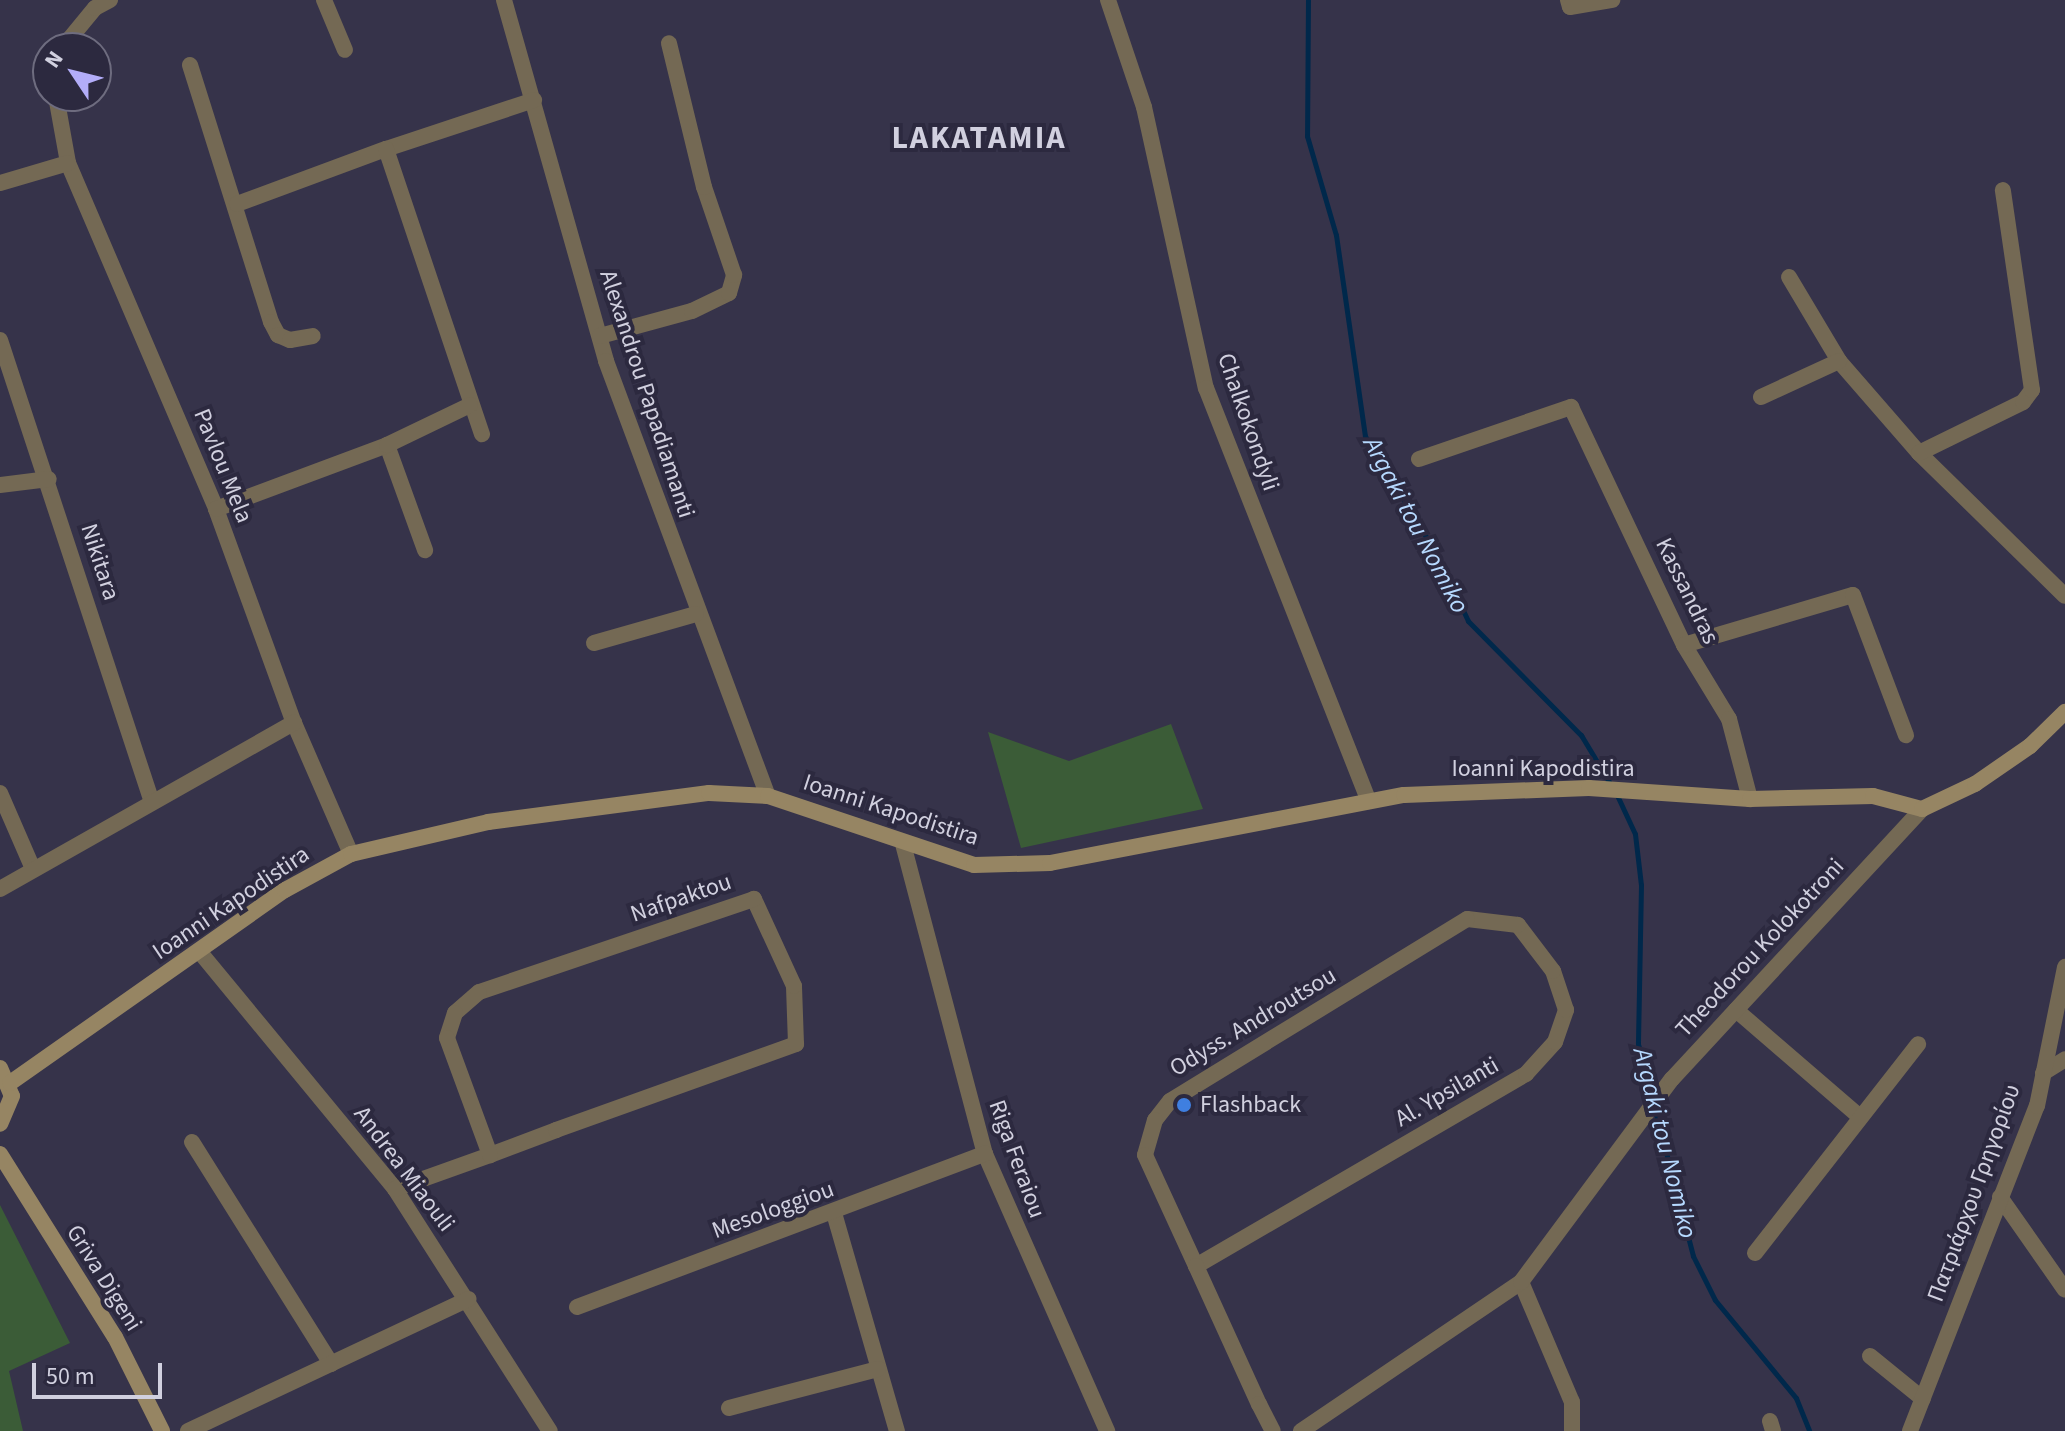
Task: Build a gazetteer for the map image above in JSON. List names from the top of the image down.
{
  "streets": {
    "street": [
      "Alexandrou Papadiamanti",
      "Chalkokondyli",
      "Pavlou Mela",
      "Nikitara",
      "Kassandras",
      "Ioanni Kapodistira",
      "Nafpaktou",
      "Theodorou Kolokotroni",
      "Odyss. Androutsou",
      "Al. Ypsilanti",
      "Riga Feraiou",
      "Andrea Miaouli",
      "Πατριάρχου Γρηγορίου",
      "Mesologgiou",
      "Griva Digeni"
    ]
  },
  "crossings": [
    ["Alexandrou Papadiamanti", "Ioanni Kapodistira"],
    ["Chalkokondyli", "Ioanni Kapodistira"],
    ["Pavlou Mela", "Ioanni Kapodistira"],
    ["Kassandras", "Ioanni Kapodistira"],
    ["Ioanni Kapodistira", "Theodorou Kolokotroni"],
    ["Ioanni Kapodistira", "Riga Feraiou"],
    ["Ioanni Kapodistira", "Andrea Miaouli"],
    ["Nafpaktou", "Andrea Miaouli"],
    ["Odyss. Androutsou", "Al. Ypsilanti"],
    ["Riga Feraiou", "Mesologgiou"]
  ],
  "districts": ["LAKATAMIA"],
  "water": ["Argaki tou Nomiko"],
  "places": ["Flashback"],
  "scale_bar": "50 m",
  "north": "top left"
}
